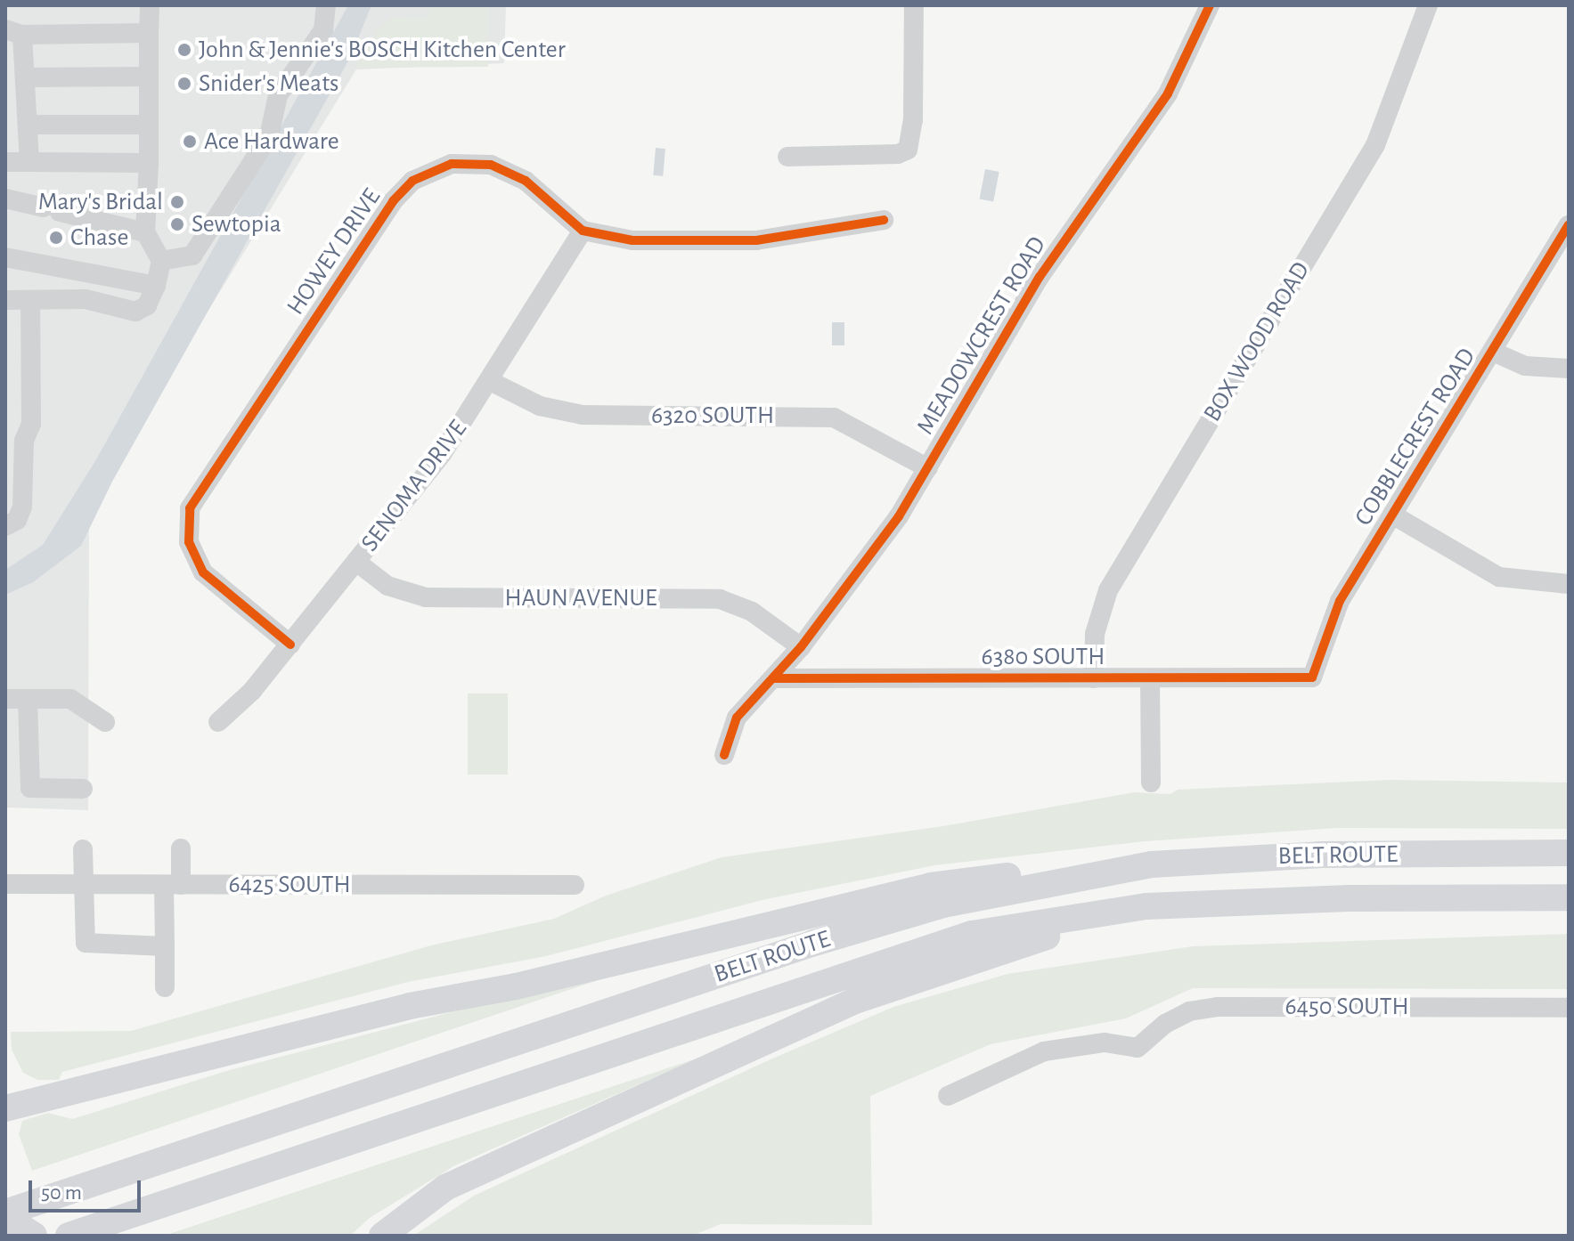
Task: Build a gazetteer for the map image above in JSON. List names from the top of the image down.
{
  "streets": {
    "highway": ["BELT ROUTE"],
    "street": [
      "HOWEY DRIVE",
      "MEADOWCREST ROAD",
      "BOX WOOD ROAD",
      "6320 SOUTH",
      "COBBLECREST ROAD",
      "SENOMA DRIVE",
      "HAUN AVENUE",
      "6380 SOUTH",
      "6425 SOUTH",
      "6450 SOUTH"
    ]
  },
  "crossings": [
    ["HOWEY DRIVE", "SENOMA DRIVE"],
    ["MEADOWCREST ROAD", "6320 SOUTH"],
    ["MEADOWCREST ROAD", "HAUN AVENUE"],
    ["MEADOWCREST ROAD", "6380 SOUTH"],
    ["BOX WOOD ROAD", "6380 SOUTH"],
    ["6320 SOUTH", "SENOMA DRIVE"],
    ["COBBLECREST ROAD", "6380 SOUTH"],
    ["SENOMA DRIVE", "HAUN AVENUE"]
  ],
  "places": [
    "John & Jennie's BOSCH Kitchen Center",
    "Snider's Meats",
    "Ace Hardware",
    "Mary's Bridal",
    "Sewtopia",
    "Chase"
  ],
  "scale_bar": "50 m"
}
